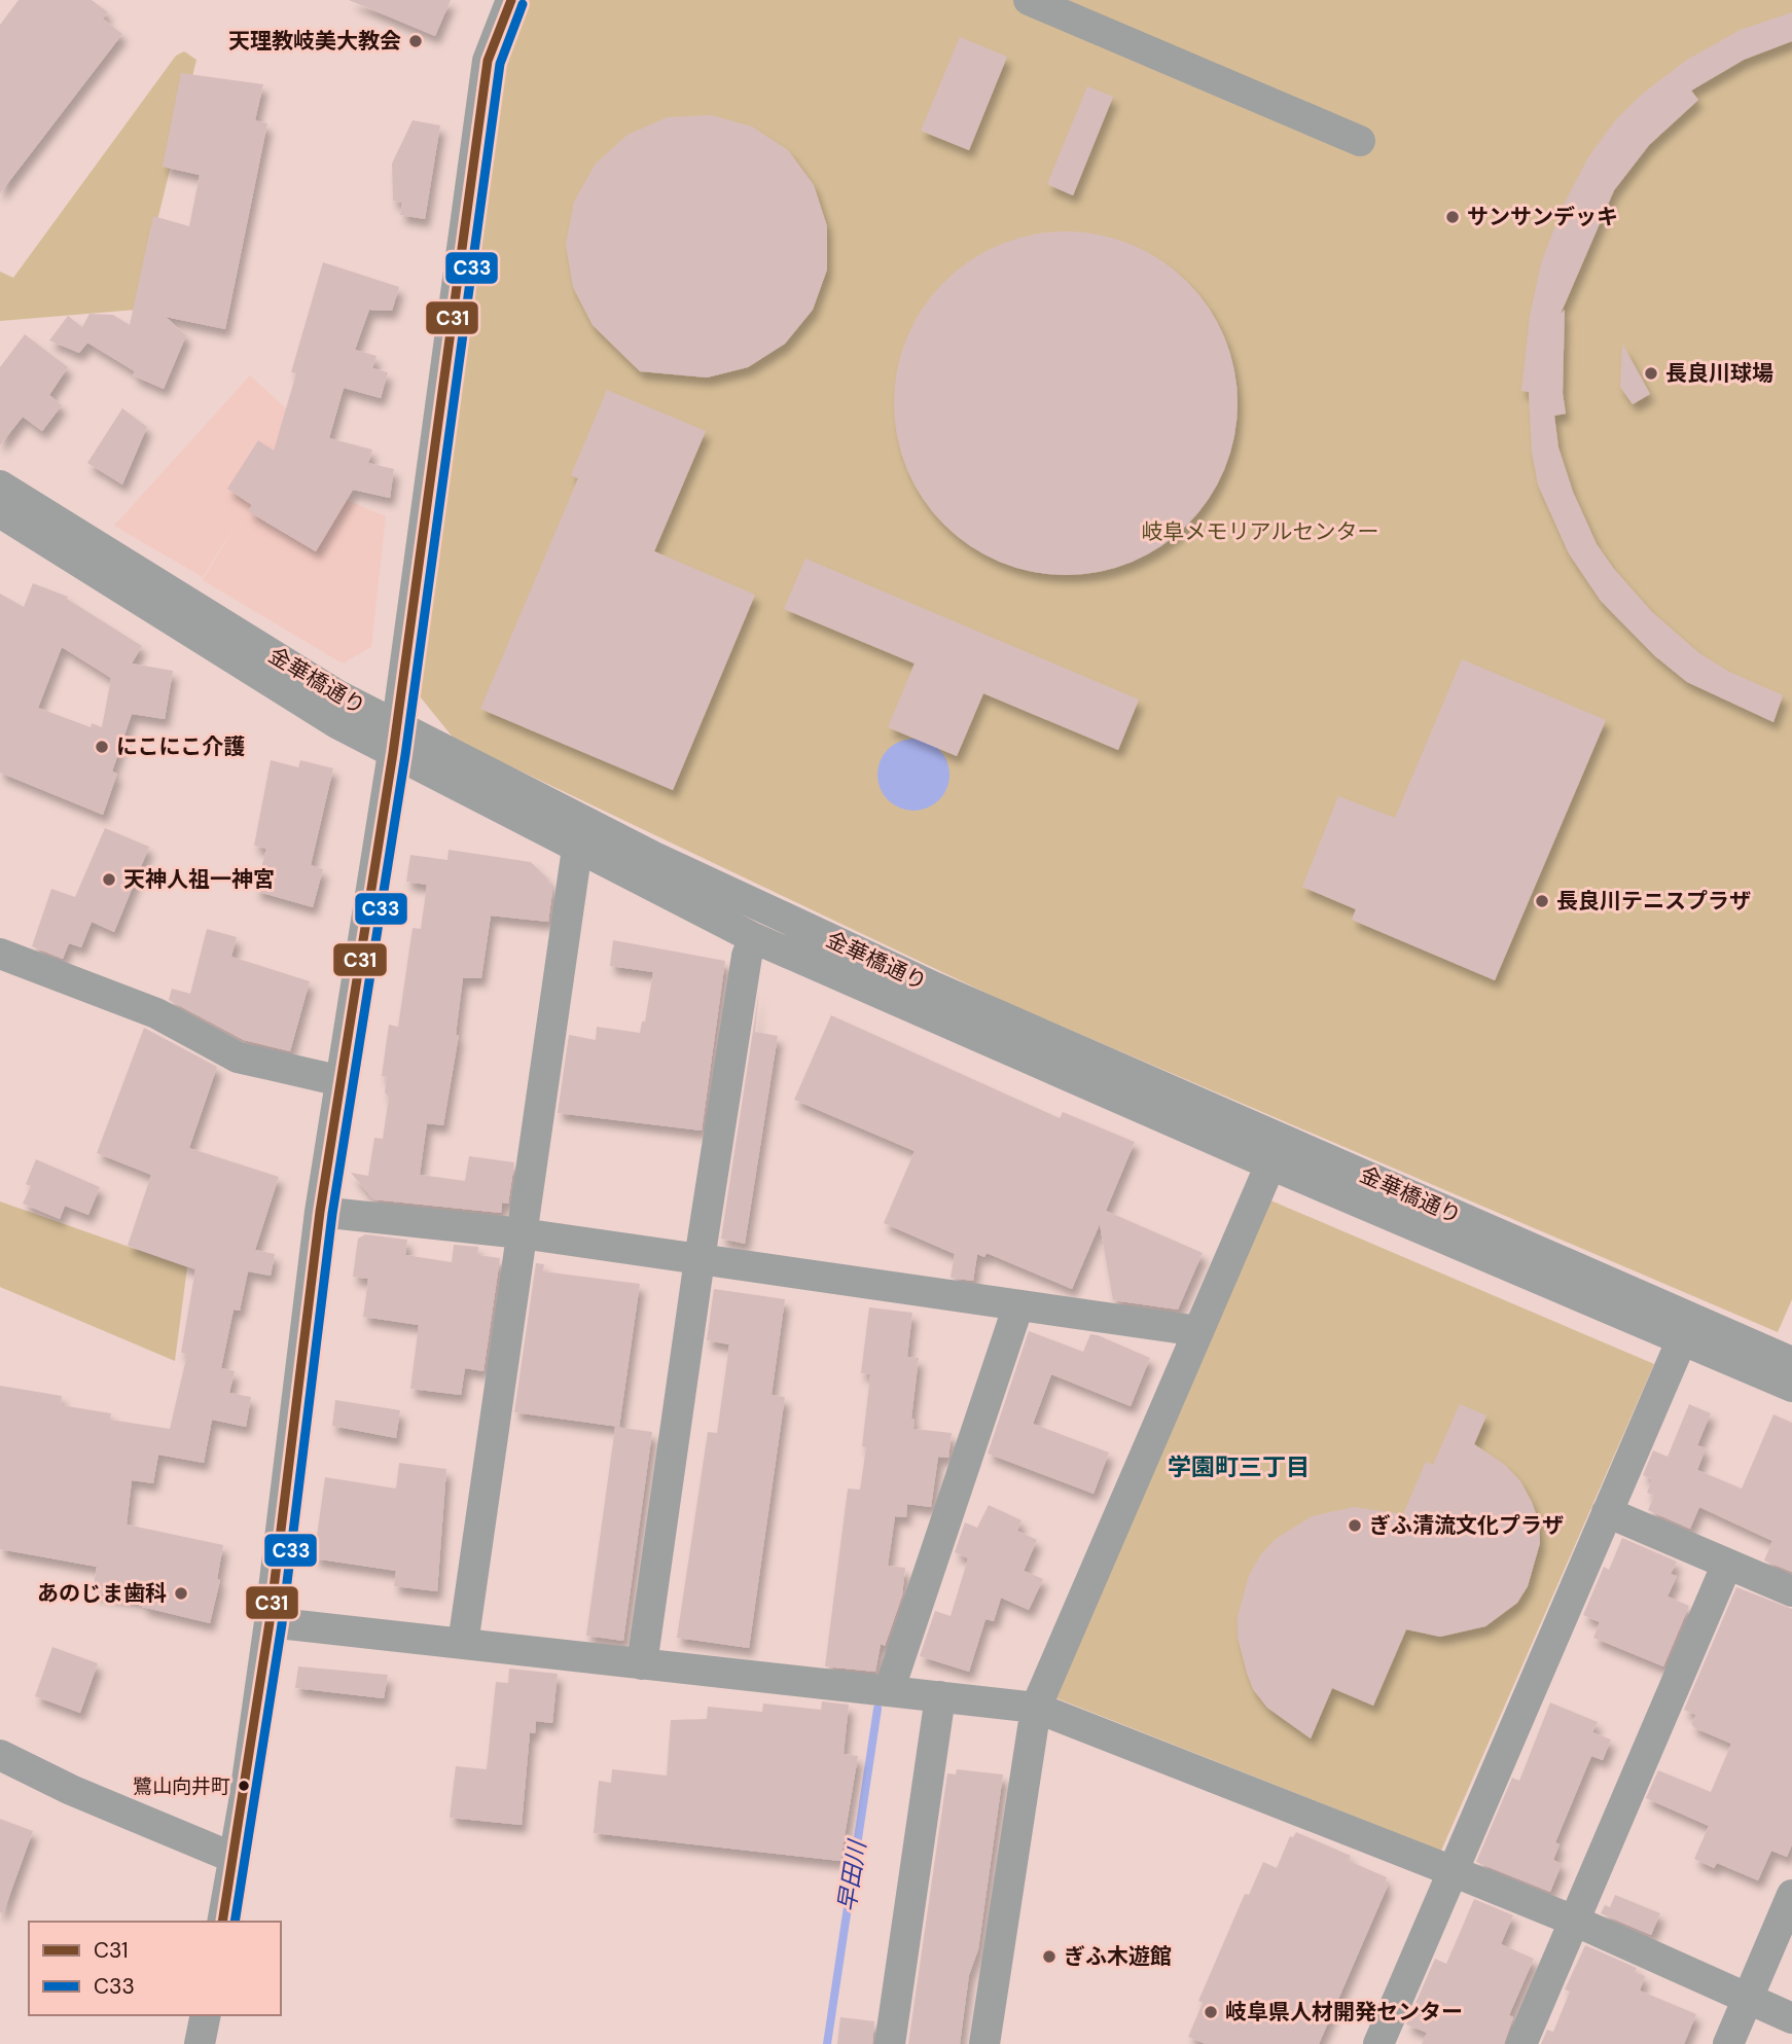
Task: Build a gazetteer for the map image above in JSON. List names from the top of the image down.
{
  "streets": {
    "street": ["金華橋通り"]
  },
  "districts": ["学園町三丁目"],
  "water": ["早田川"],
  "parks": ["岐阜メモリアルセンター"],
  "places": [
    "天理教岐美大教会",
    "サンサンデッキ",
    "長良川球場",
    "にこにこ介護",
    "天神人祖一神宮",
    "長良川テニスプラザ",
    "ぎふ清流文化プラザ",
    "あのじま歯科",
    "鷺山向井町",
    "ぎふ木遊館",
    "岐阜県人材開発センター"
  ],
  "lines": ["transit line C31", "transit line C33"],
  "legend": ["C31", "C33"]
}
